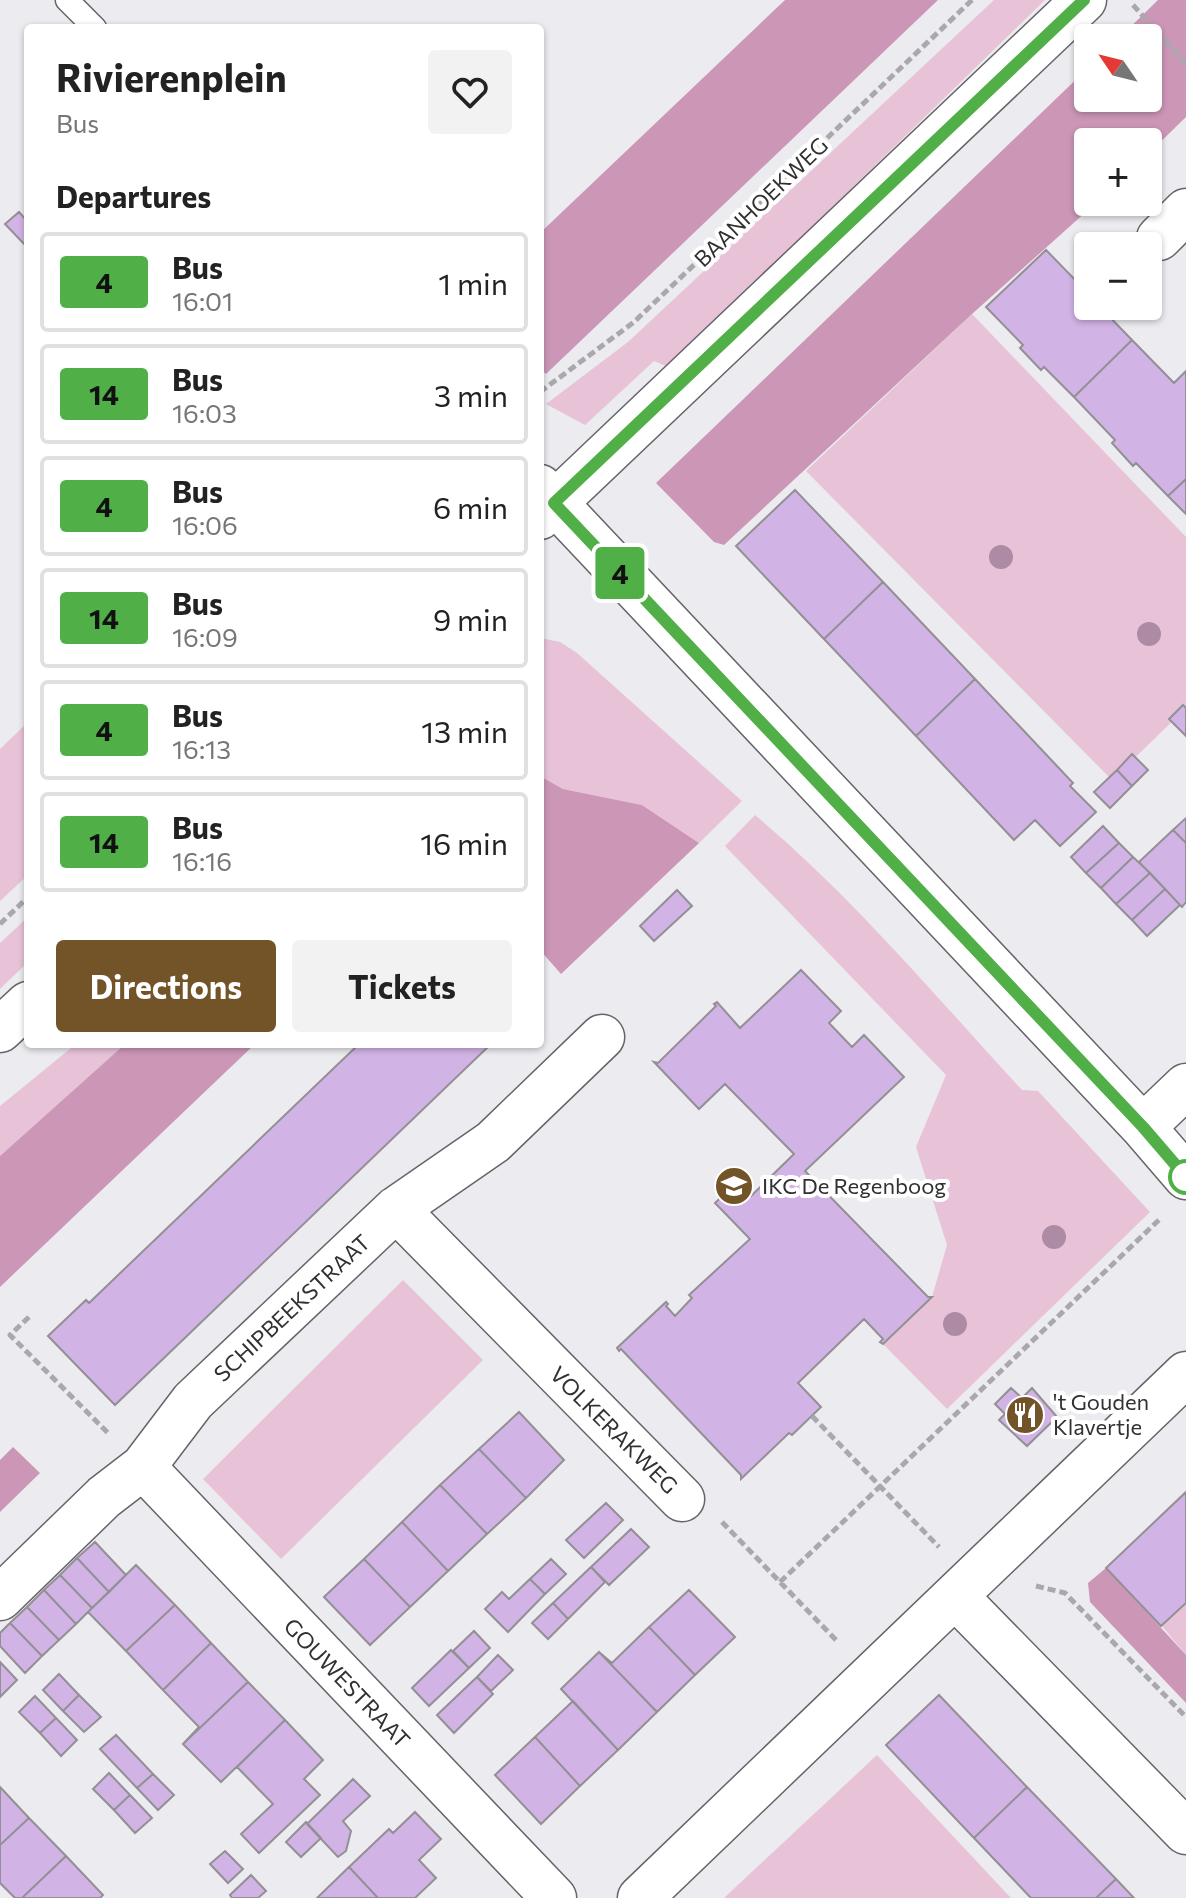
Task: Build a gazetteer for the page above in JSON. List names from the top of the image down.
{
  "streets": {
    "street": ["SCHIPBEEKSTRAAT", "VOLKERAKWEG", "GOUWESTRAAT"],
    "path": ["BAANHOEKWEG"]
  },
  "crossings": [
    ["SCHIPBEEKSTRAAT", "VOLKERAKWEG"],
    ["SCHIPBEEKSTRAAT", "GOUWESTRAAT"]
  ],
  "places": {
    "school or university": ["IKC De Regenboog"],
    "restaurant": ["'t Gouden Klavertje"]
  },
  "lines": ["bus line 4"],
  "north": "top left",
  "page": {
    "on_map": "4",
    "map_buttons": ["+", "−"],
    "heading": [
      ["Rivierenplein", "Bus"],
      "Departures"
    ],
    "list": [
      {
        "mark": "4",
        "name": "Bus",
        "note": "16:01",
        "value": "1 min"
      },
      {
        "mark": "14",
        "name": "Bus",
        "note": "16:03",
        "value": "3 min"
      },
      {
        "mark": "4",
        "name": "Bus",
        "note": "16:06",
        "value": "6 min"
      },
      {
        "mark": "14",
        "name": "Bus",
        "note": "16:09",
        "value": "9 min"
      },
      {
        "mark": "4",
        "name": "Bus",
        "note": "16:13",
        "value": "13 min"
      },
      {
        "mark": "14",
        "name": "Bus",
        "note": "16:16",
        "value": "16 min"
      }
    ],
    "buttons": ["Directions", "Tickets"]
  }
}
